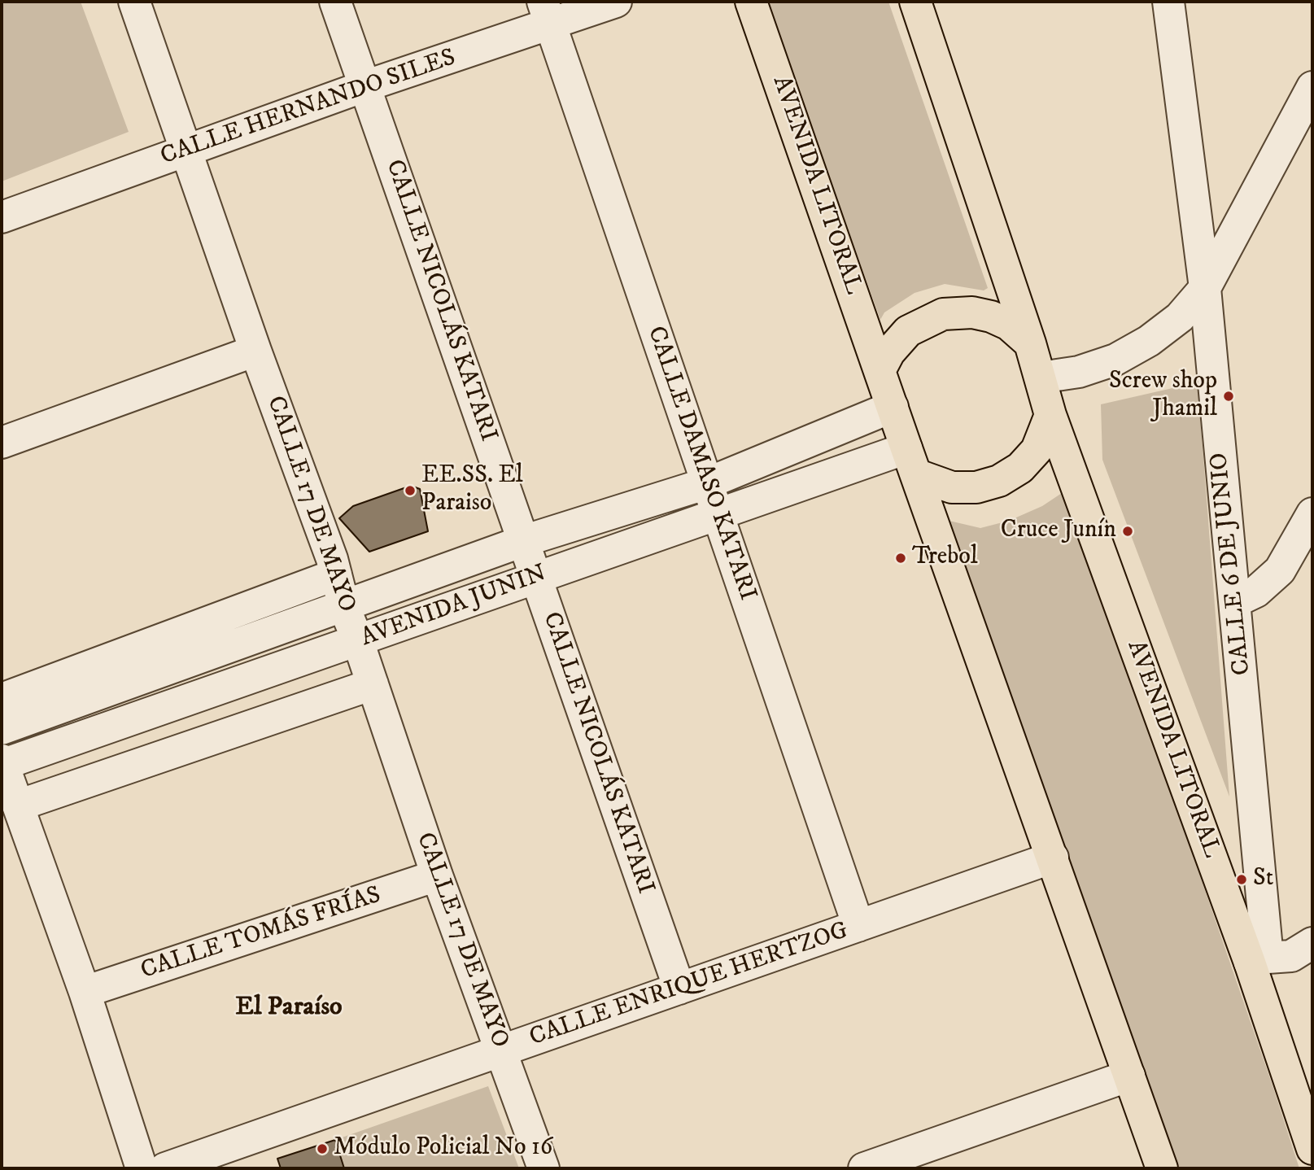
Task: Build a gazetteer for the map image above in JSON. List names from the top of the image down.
{
  "streets": {
    "main road": ["AVENIDA LITORAL"],
    "street": [
      "CALLE HERNANDO SILES",
      "CALLE NICOLÁS KATARI",
      "CALLE DAMASO KATARI",
      "CALLE 17 DE MAYO",
      "CALLE 6 DE JUNIO",
      "AVENIDA JUNIN",
      "CALLE TOMÁS FRÍAS",
      "CALLE ENRIQUE HERTZOG"
    ]
  },
  "crossings": [
    ["CALLE HERNANDO SILES", "CALLE NICOLÁS KATARI"],
    ["CALLE HERNANDO SILES", "CALLE DAMASO KATARI"],
    ["CALLE HERNANDO SILES", "CALLE 17 DE MAYO"],
    ["AVENIDA LITORAL", "CALLE 6 DE JUNIO"],
    ["AVENIDA LITORAL", "AVENIDA JUNIN"],
    ["CALLE NICOLÁS KATARI", "AVENIDA JUNIN"],
    ["CALLE NICOLÁS KATARI", "CALLE ENRIQUE HERTZOG"],
    ["CALLE DAMASO KATARI", "AVENIDA JUNIN"],
    ["CALLE DAMASO KATARI", "CALLE ENRIQUE HERTZOG"],
    ["CALLE 17 DE MAYO", "AVENIDA JUNIN"],
    ["CALLE 17 DE MAYO", "CALLE TOMÁS FRÍAS"],
    ["CALLE 17 DE MAYO", "CALLE ENRIQUE HERTZOG"]
  ],
  "districts": ["El Paraíso"],
  "places": [
    "Screw shop Jhamil",
    "EE.SS. El Paraiso",
    "Cruce Junín",
    "Trebol",
    "St",
    "Módulo Policial No 16"
  ]
}
